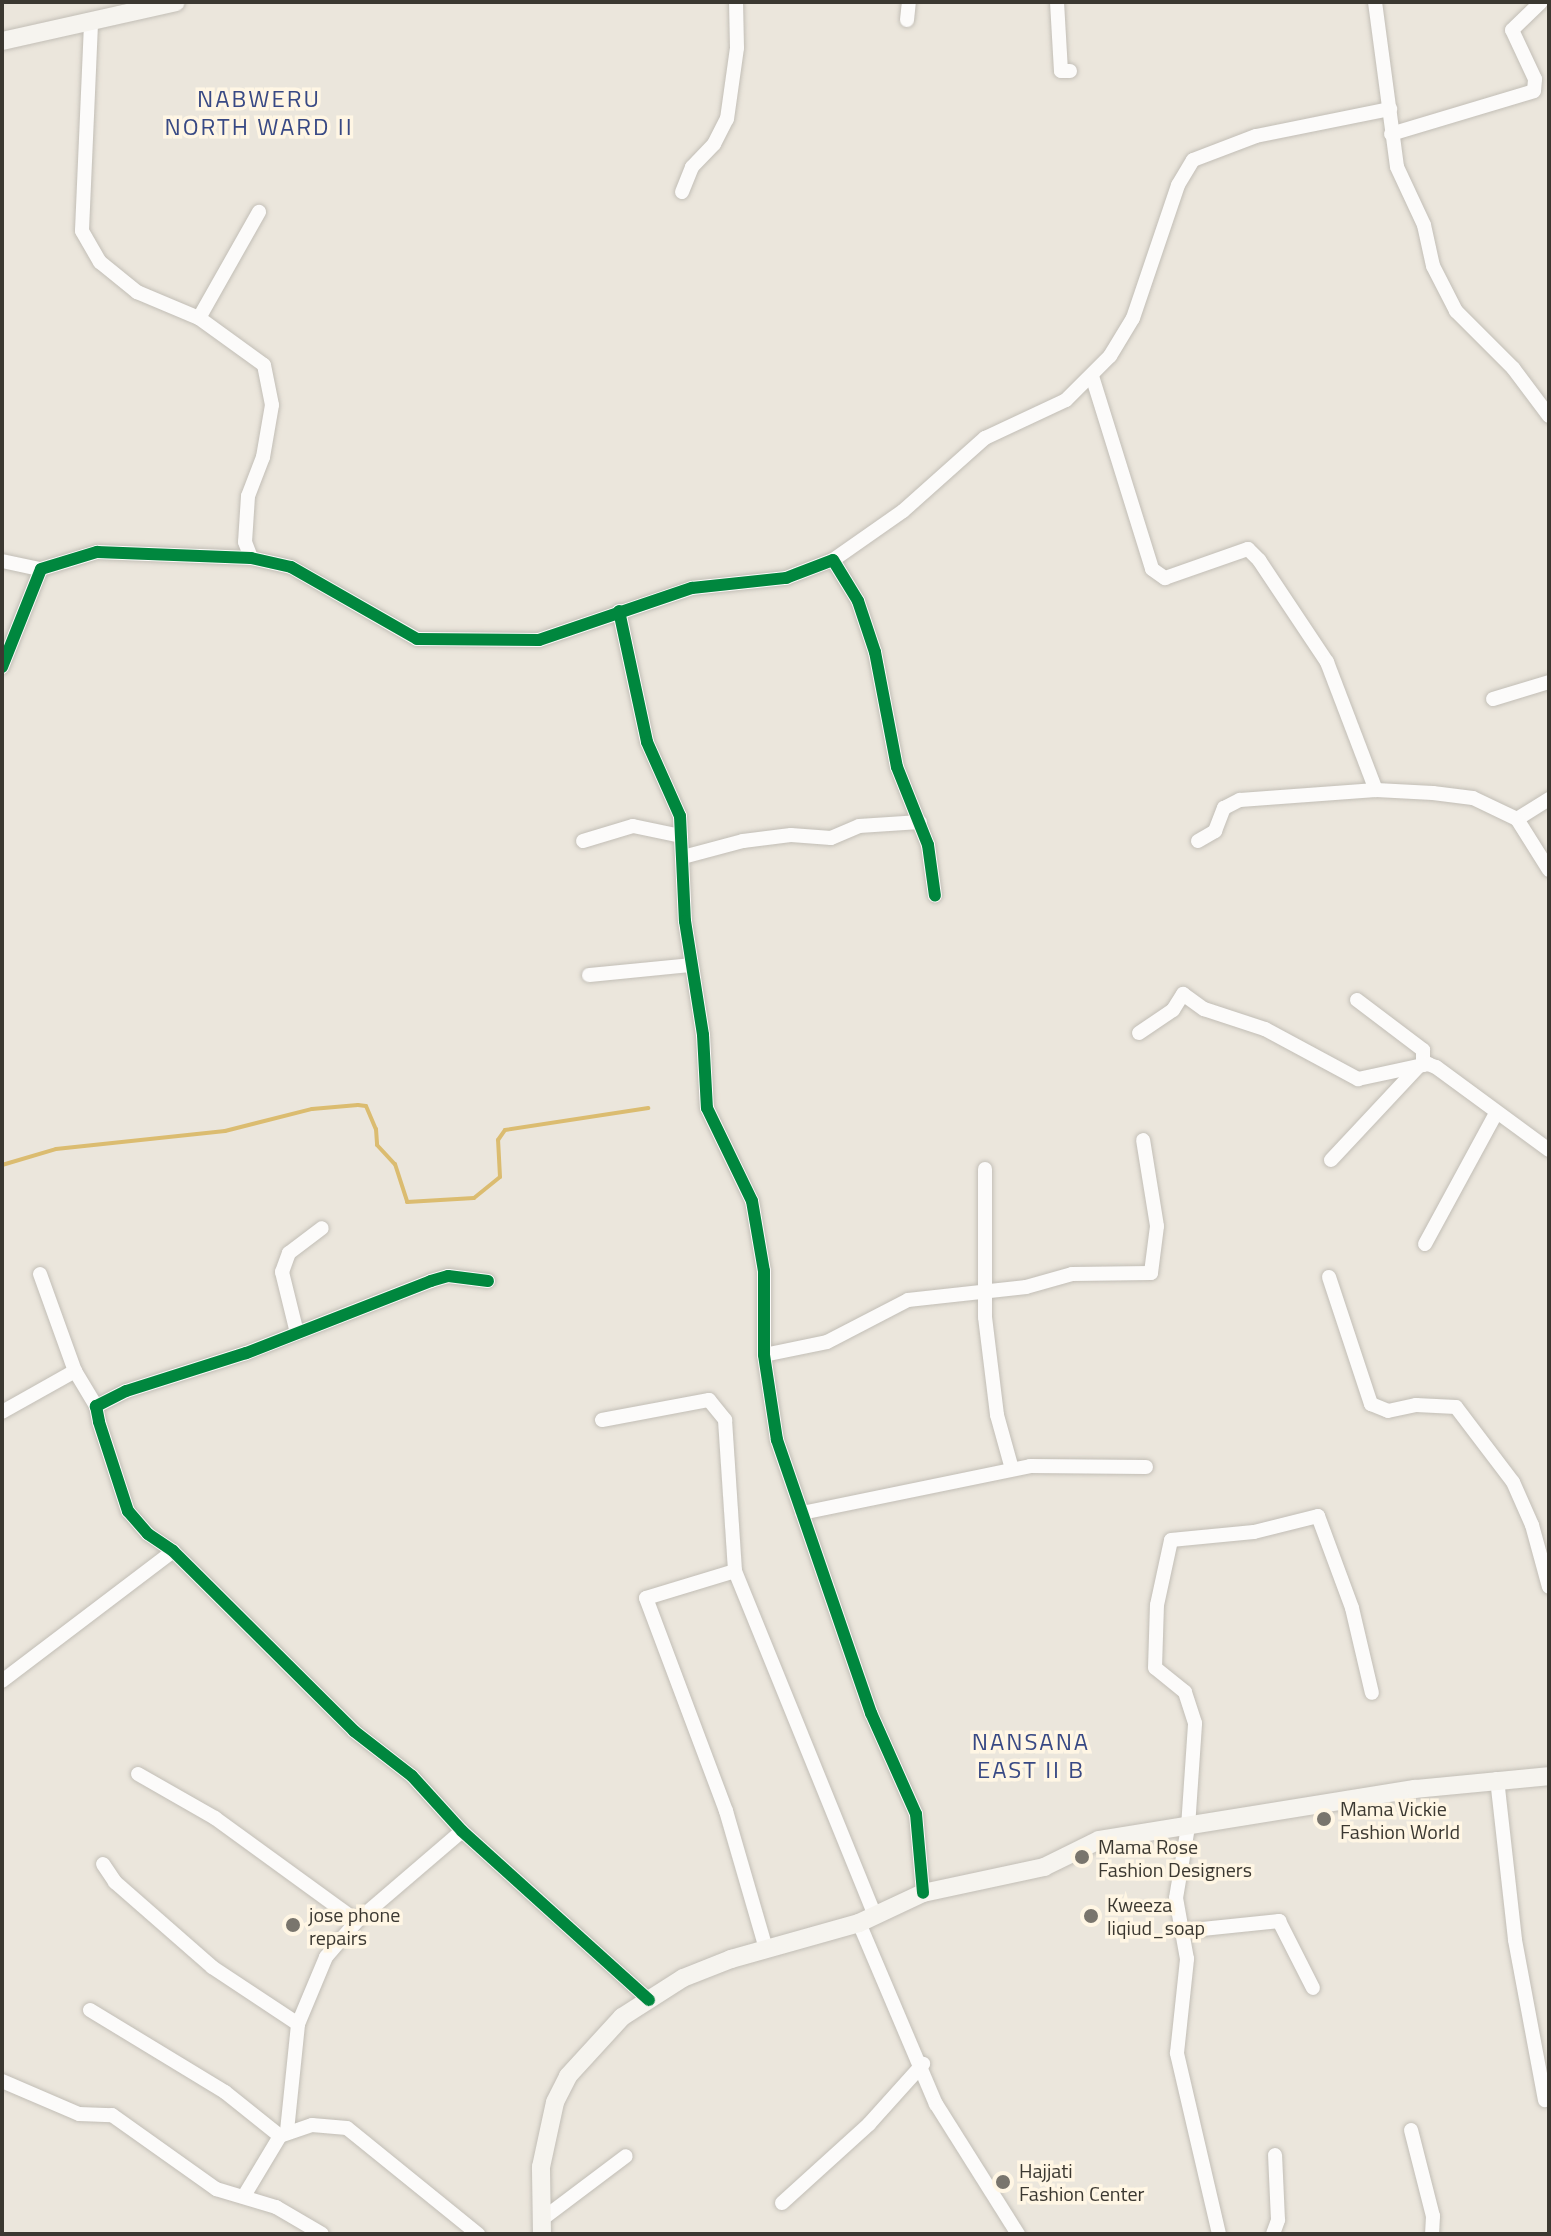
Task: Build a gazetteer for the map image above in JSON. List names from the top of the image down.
{
  "districts": ["NABWERU NORTH WARD II", "NANSANA EAST II B"],
  "places": [
    "Mama Vickie Fashion World",
    "Mama Rose Fashion Designers",
    "Kweeza liqiud_soap",
    "jose phone repairs",
    "Hajjati Fashion Center"
  ]
}
